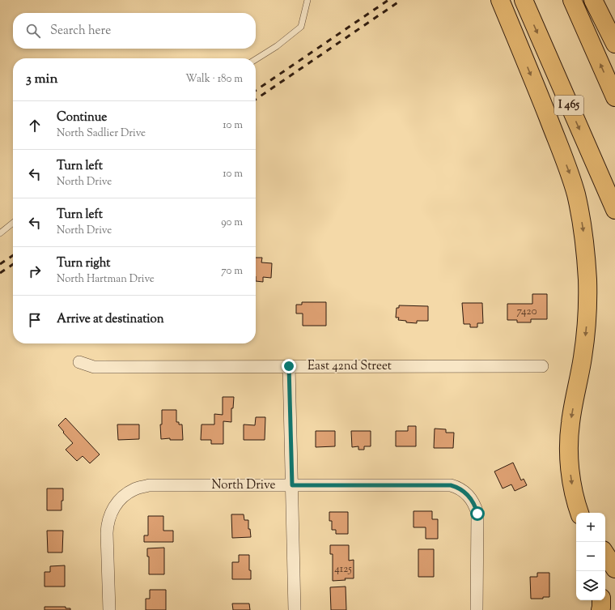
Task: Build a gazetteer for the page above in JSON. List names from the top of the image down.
{
  "streets": {
    "highway": ["I 465"],
    "street": ["East 42nd Street", "North Drive"]
  },
  "house_numbers": ["7420", "4125"],
  "page": {
    "search": "Search here",
    "heading": ["3 min", "Walk · 180 m"],
    "list": [
      ["Continue", "North Sadlier Drive", "10 m"],
      ["Turn left", "North Drive", "10 m"],
      ["Turn left", "North Drive", "90 m"],
      ["Turn right", "North Hartman Drive", "70 m"],
      "Arrive at destination"
    ],
    "map_buttons": ["+", "−"]
  }
}
